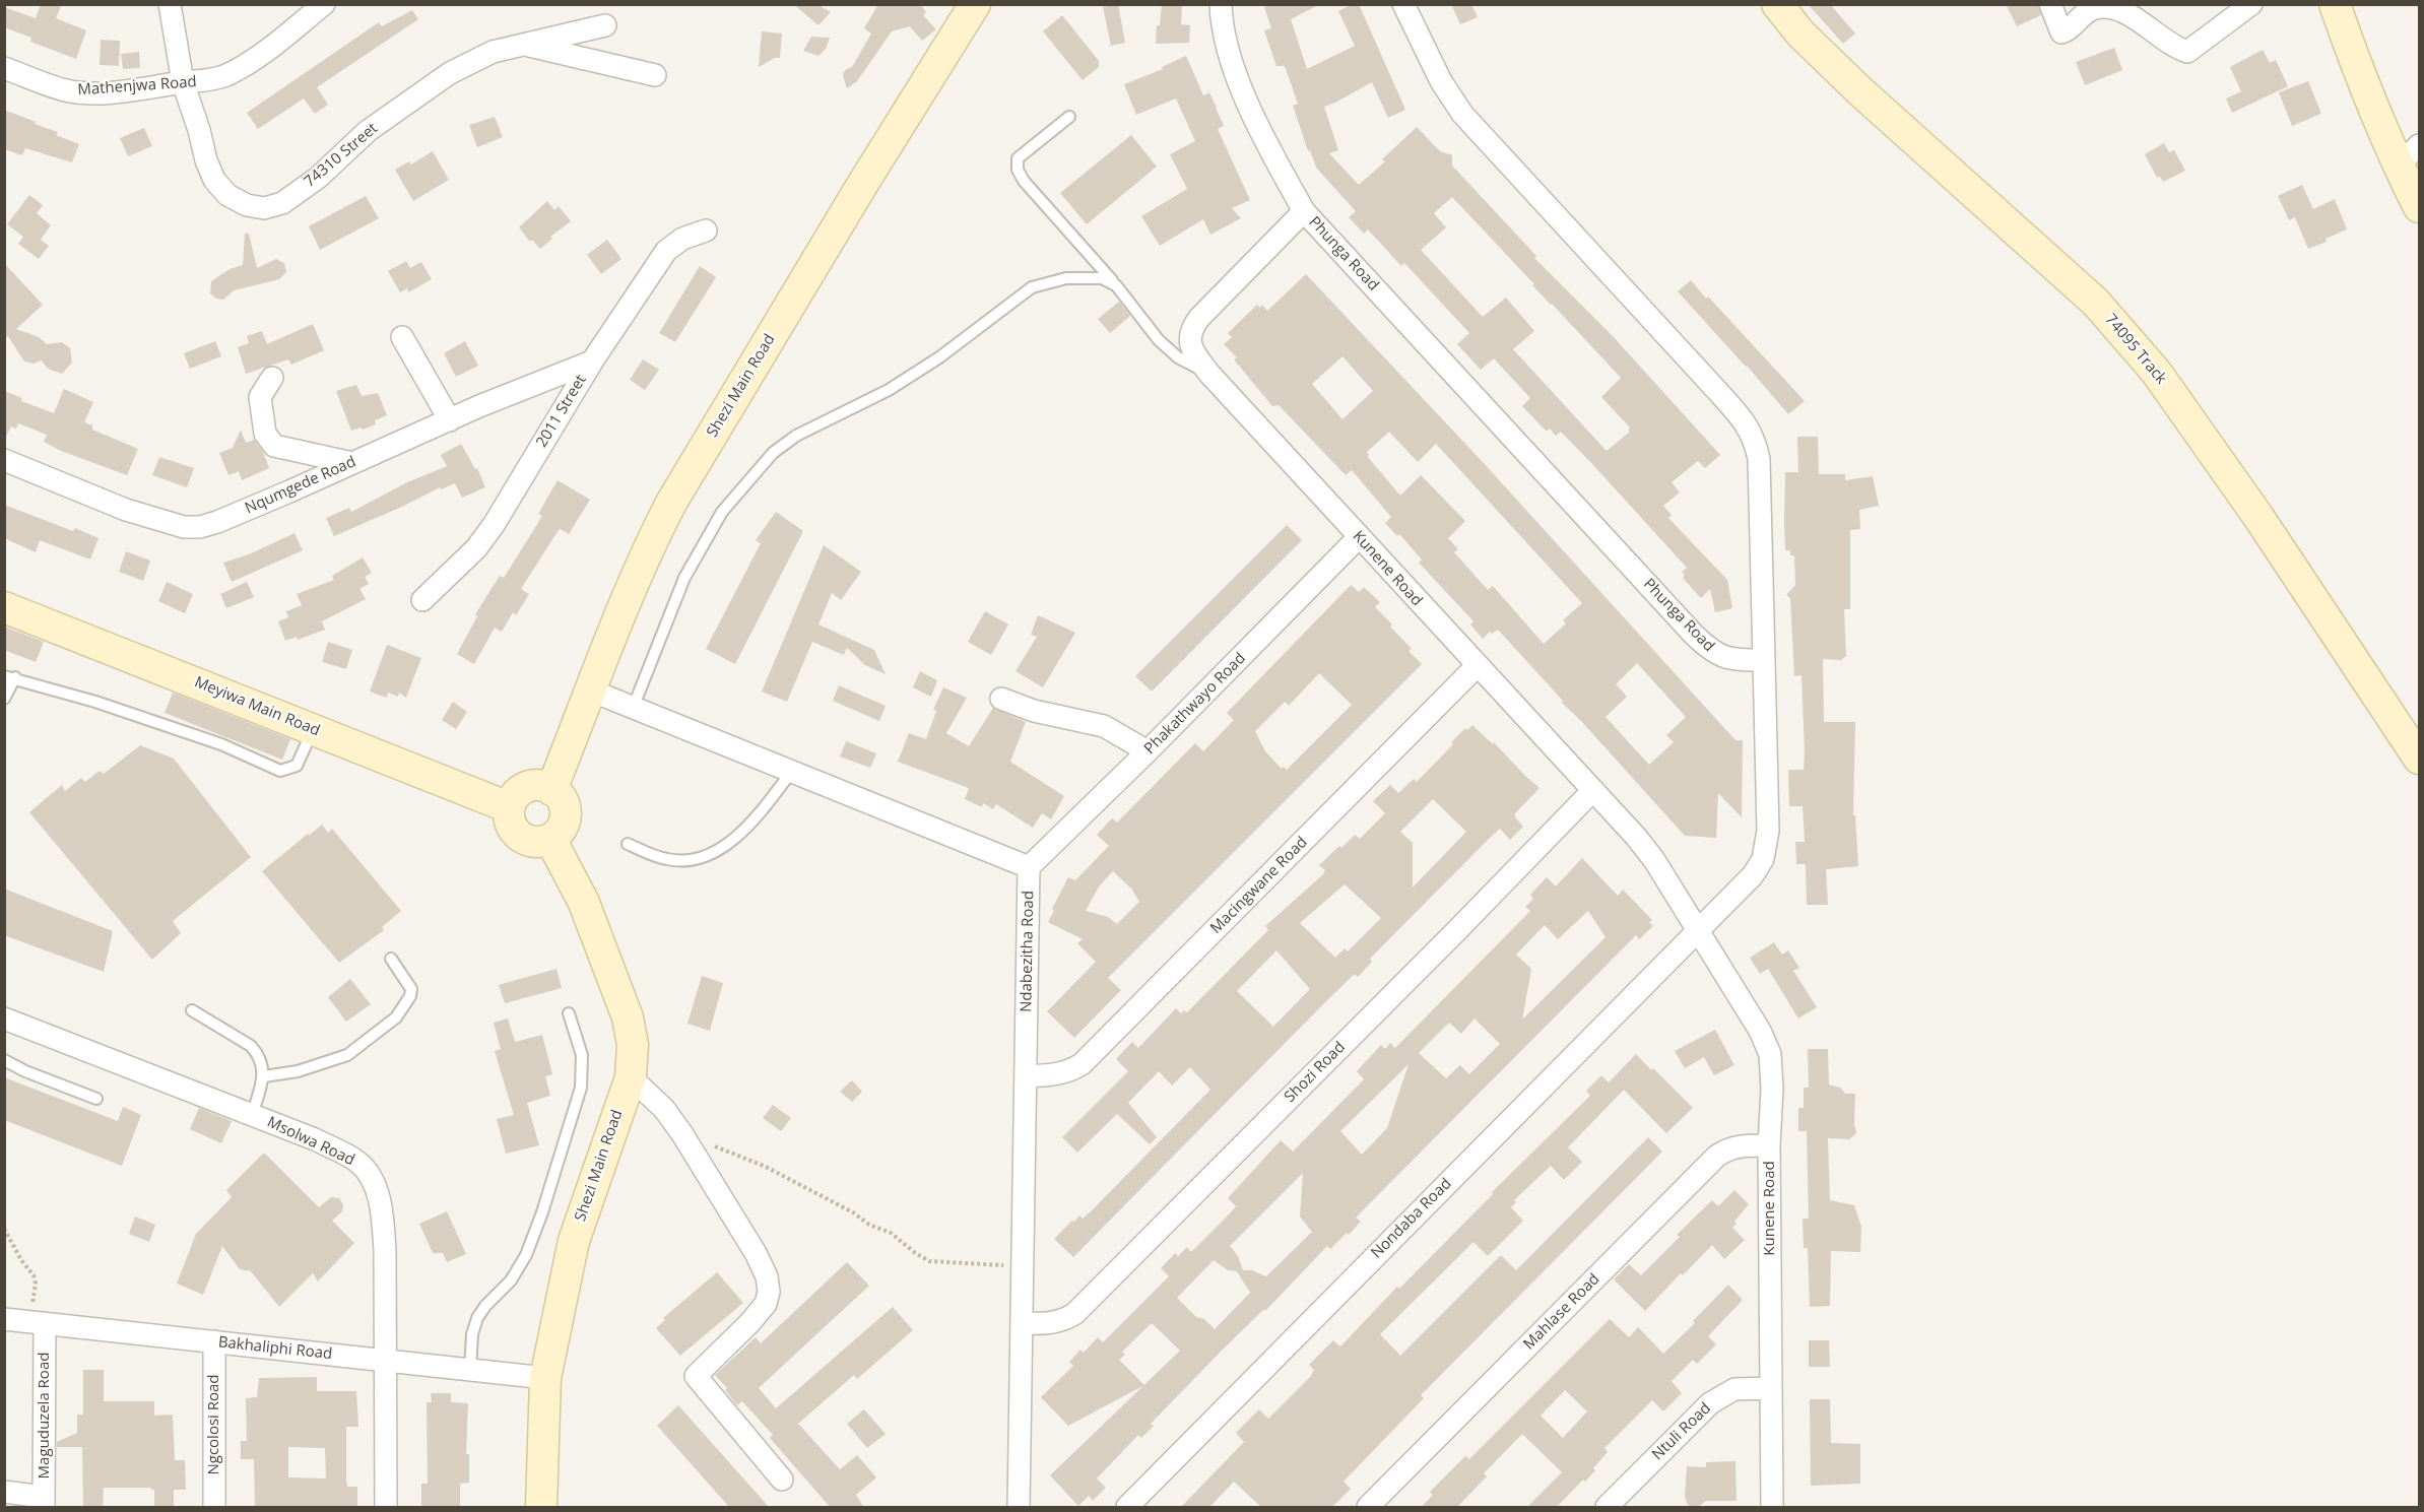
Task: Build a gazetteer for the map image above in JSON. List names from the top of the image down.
{
  "streets": {
    "street": [
      "Mathenjwa Road",
      "74310 Street",
      "Phunga Road",
      "74095 Track",
      "Shezi Main Road",
      "2011 Street",
      "Nqumgede Road",
      "Kunene Road",
      "Phakathwayo Road",
      "Meyiwa Main Road",
      "Macingwane Road",
      "Ndabezitha Road",
      "Shozi Road",
      "Msolwa Road",
      "Nondaba Road",
      "Mahlase Road",
      "Bakhaliphi Road",
      "Maguduzela Road",
      "Ngcolosi Road",
      "Ntuli Road"
    ]
  },
  "crossings": [
    ["Mathenjwa Road", "74310 Street"],
    ["Phunga Road", "Kunene Road"],
    ["Shezi Main Road", "Meyiwa Main Road"],
    ["Shezi Main Road", "Bakhaliphi Road"],
    ["2011 Street", "Nqumgede Road"],
    ["Kunene Road", "Phakathwayo Road"],
    ["Kunene Road", "Macingwane Road"],
    ["Kunene Road", "Shozi Road"],
    ["Kunene Road", "Nondaba Road"],
    ["Kunene Road", "Mahlase Road"],
    ["Kunene Road", "Ntuli Road"],
    ["Phakathwayo Road", "Ndabezitha Road"],
    ["Macingwane Road", "Ndabezitha Road"],
    ["Ndabezitha Road", "Shozi Road"],
    ["Msolwa Road", "Bakhaliphi Road"],
    ["Bakhaliphi Road", "Maguduzela Road"],
    ["Bakhaliphi Road", "Ngcolosi Road"]
  ]
}
